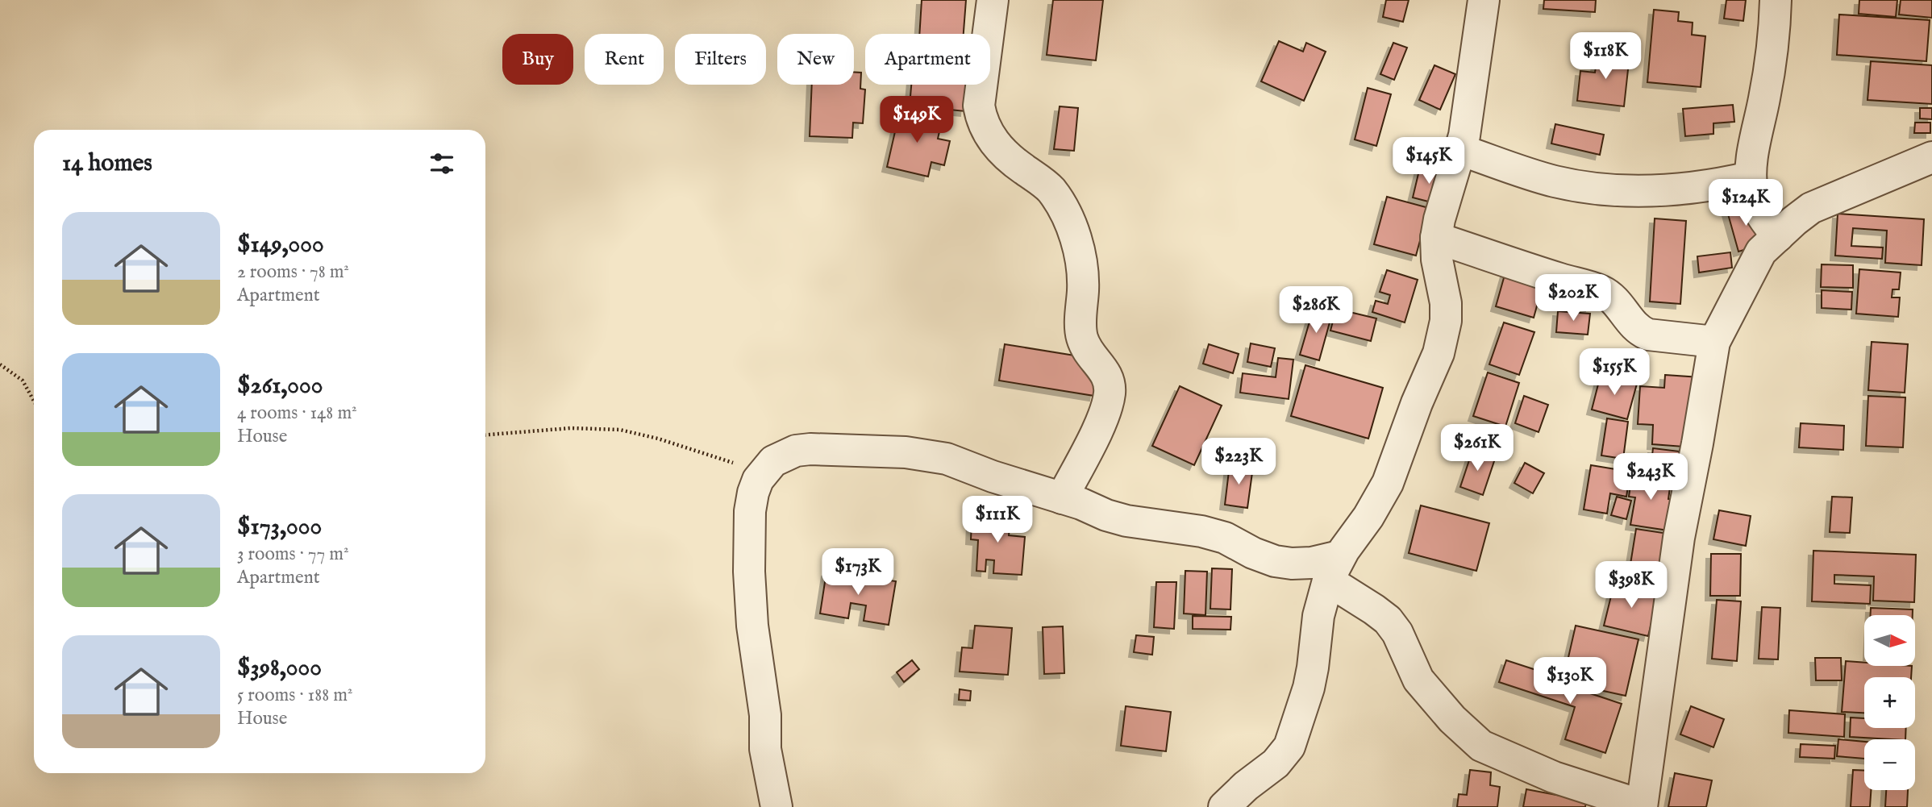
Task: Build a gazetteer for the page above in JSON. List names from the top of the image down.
{
  "north": "right",
  "page": {
    "price": [
      "$118K",
      "$149K",
      "$145K",
      "$124K",
      "$202K",
      "$286K",
      "$155K",
      "$261K",
      "$223K",
      "$243K",
      "$111K",
      "$173K",
      "$398K",
      "$130K"
    ],
    "chip": [
      "Buy",
      "Rent",
      "Filters",
      "New",
      "Apartment"
    ],
    "heading": "14 homes",
    "list": [
      {
        "name": "$149,000",
        "note": "2 rooms · 78 m² · Apartment"
      },
      {
        "name": "$261,000",
        "note": "4 rooms · 148 m² · House"
      },
      {
        "name": "$173,000",
        "note": "3 rooms · 77 m² · Apartment"
      },
      {
        "name": "$398,000",
        "note": "5 rooms · 188 m² · House"
      }
    ],
    "map_buttons": ["+", "−"]
  }
}
